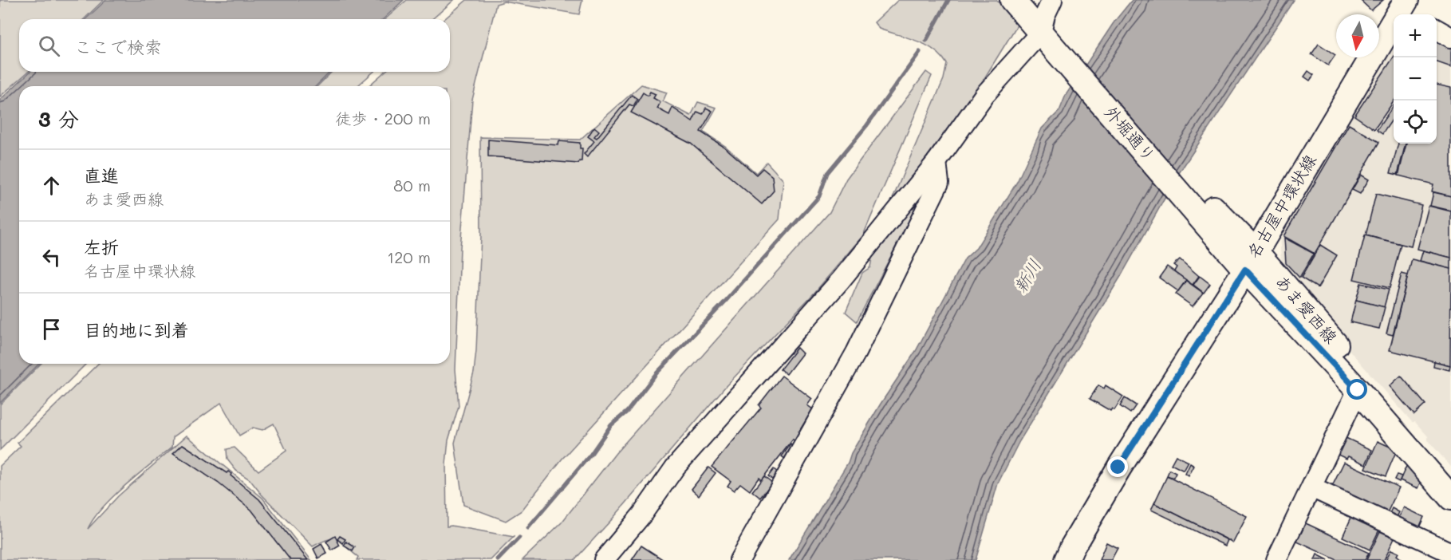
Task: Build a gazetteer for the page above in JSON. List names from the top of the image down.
{
  "streets": {
    "main road": ["外堀通り", "名古屋中環状線", "あま愛西線"]
  },
  "crossings": [
    ["外堀通り", "名古屋中環状線"],
    ["外堀通り", "あま愛西線"],
    ["名古屋中環状線", "あま愛西線"]
  ],
  "water": ["新川"],
  "north": "bottom",
  "page": {
    "map_buttons": ["+", "−"],
    "search": "ここで検索",
    "heading": ["3 分", "徒歩 · 200 m"],
    "list": [
      ["直進", "あま愛西線", "80 m"],
      ["左折", "名古屋中環状線", "120 m"],
      "目的地に到着"
    ]
  }
}
